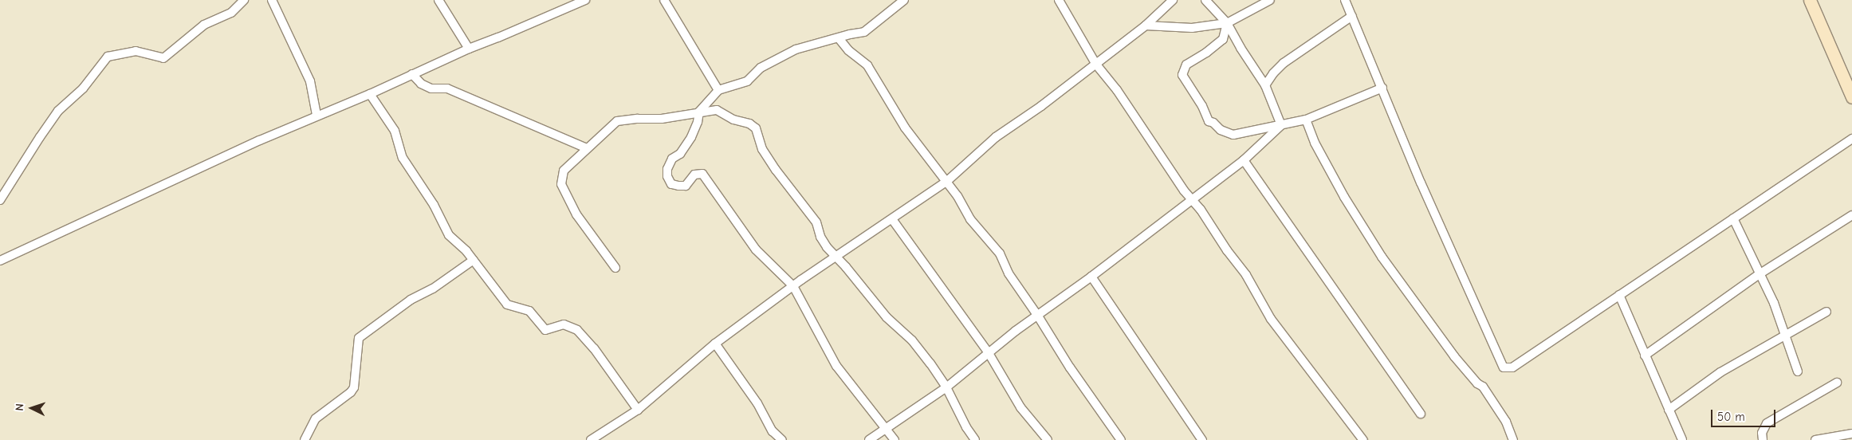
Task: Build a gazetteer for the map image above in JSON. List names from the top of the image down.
{
  "scale_bar": "50 m",
  "north": "left"
}
